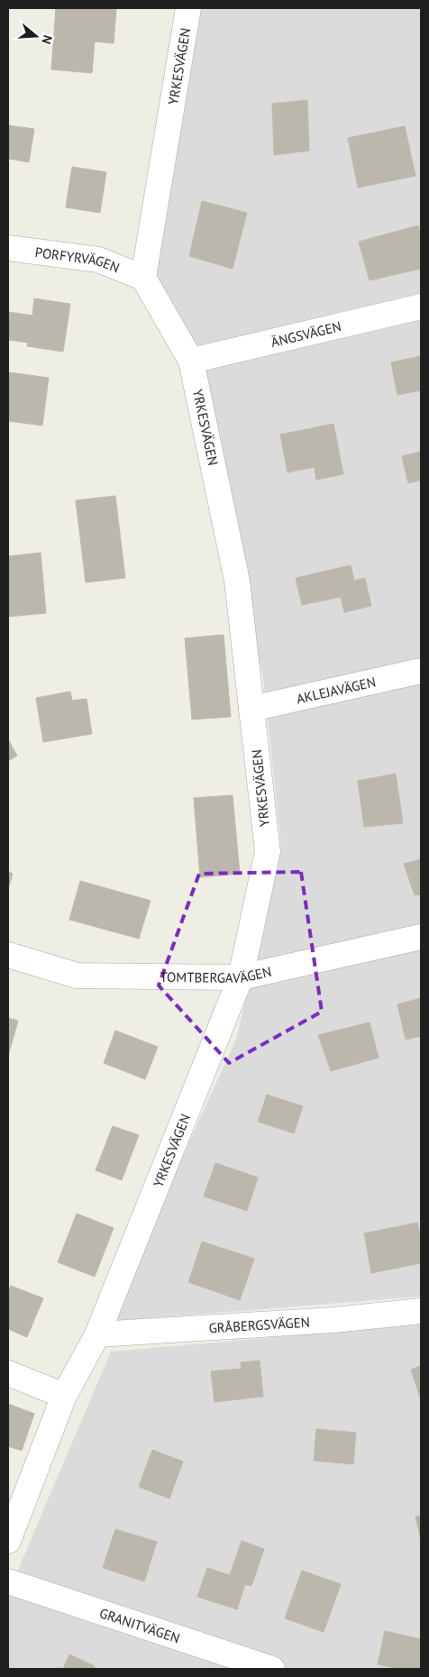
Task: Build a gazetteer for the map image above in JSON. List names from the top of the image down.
{
  "streets": {
    "street": [
      "YRKESVÄGEN",
      "PORFYRVÄGEN",
      "ÄNGSVÄGEN",
      "AKLEJAVÄGEN",
      "TOMTBERGAVÄGEN",
      "GRÅBERGSVÄGEN",
      "GRANITVÄGEN"
    ]
  },
  "crossings": [
    ["YRKESVÄGEN", "PORFYRVÄGEN"],
    ["YRKESVÄGEN", "ÄNGSVÄGEN"],
    ["YRKESVÄGEN", "AKLEJAVÄGEN"],
    ["YRKESVÄGEN", "TOMTBERGAVÄGEN"],
    ["YRKESVÄGEN", "GRÅBERGSVÄGEN"]
  ],
  "north": "right"
}
